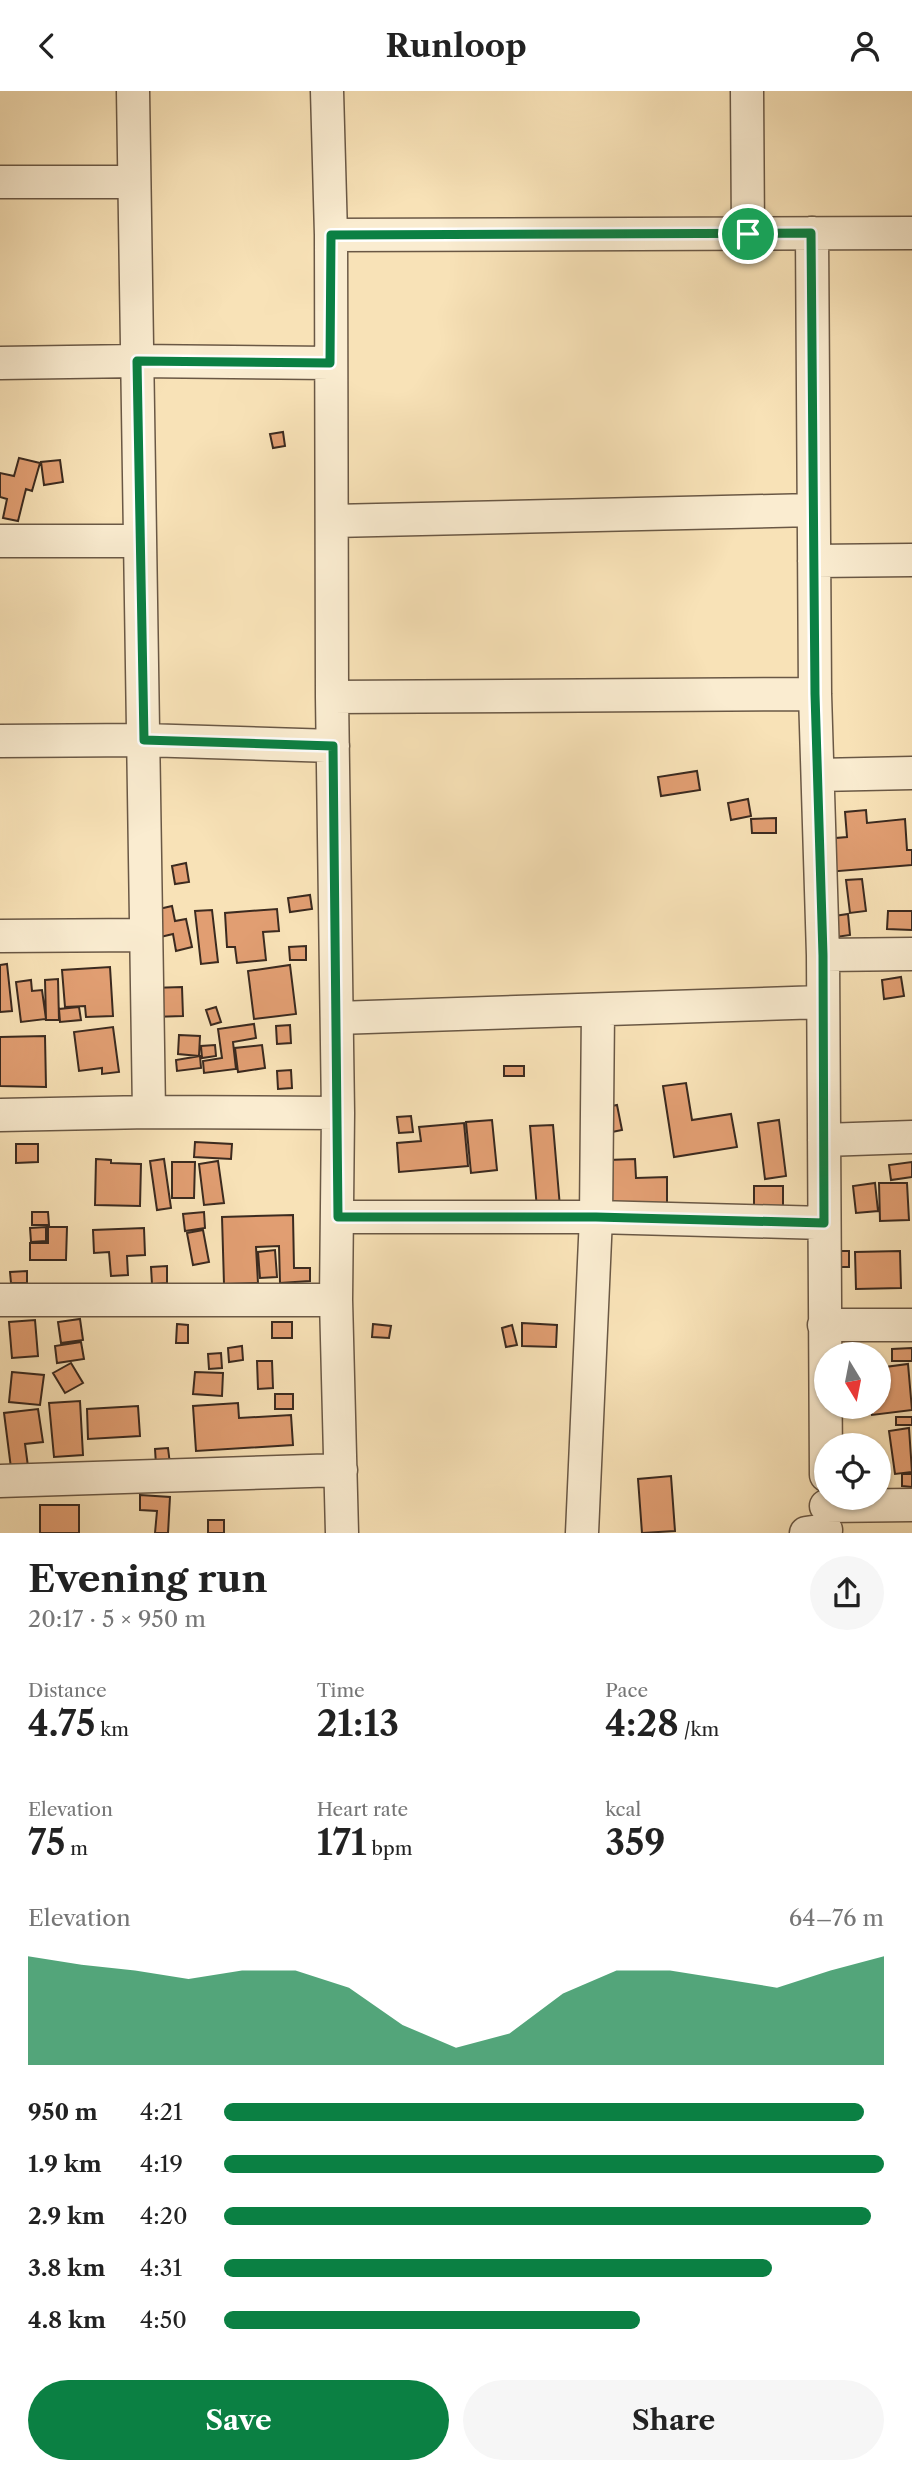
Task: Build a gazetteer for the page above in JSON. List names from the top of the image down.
{
  "north": "bottom",
  "page": {
    "header": "Runloop",
    "heading": ["Evening run", "20:17 · 5 × 950 m"],
    "stats": [
      ["Distance", "4.75 km"],
      ["Time", "21:13"],
      ["Pace", "4:28 /km"],
      ["Elevation", "75 m"],
      ["Heart rate", "171 bpm"],
      ["kcal", "359"]
    ],
    "chart": ["Elevation", "64–76 m"],
    "list": [
      {
        "name": "950 m",
        "note": "4:21"
      },
      {
        "name": "1.9 km",
        "note": "4:19"
      },
      {
        "name": "2.9 km",
        "note": "4:20"
      },
      {
        "name": "3.8 km",
        "note": "4:31"
      },
      {
        "name": "4.8 km",
        "note": "4:50"
      }
    ],
    "buttons": ["Save", "Share"]
  }
}
